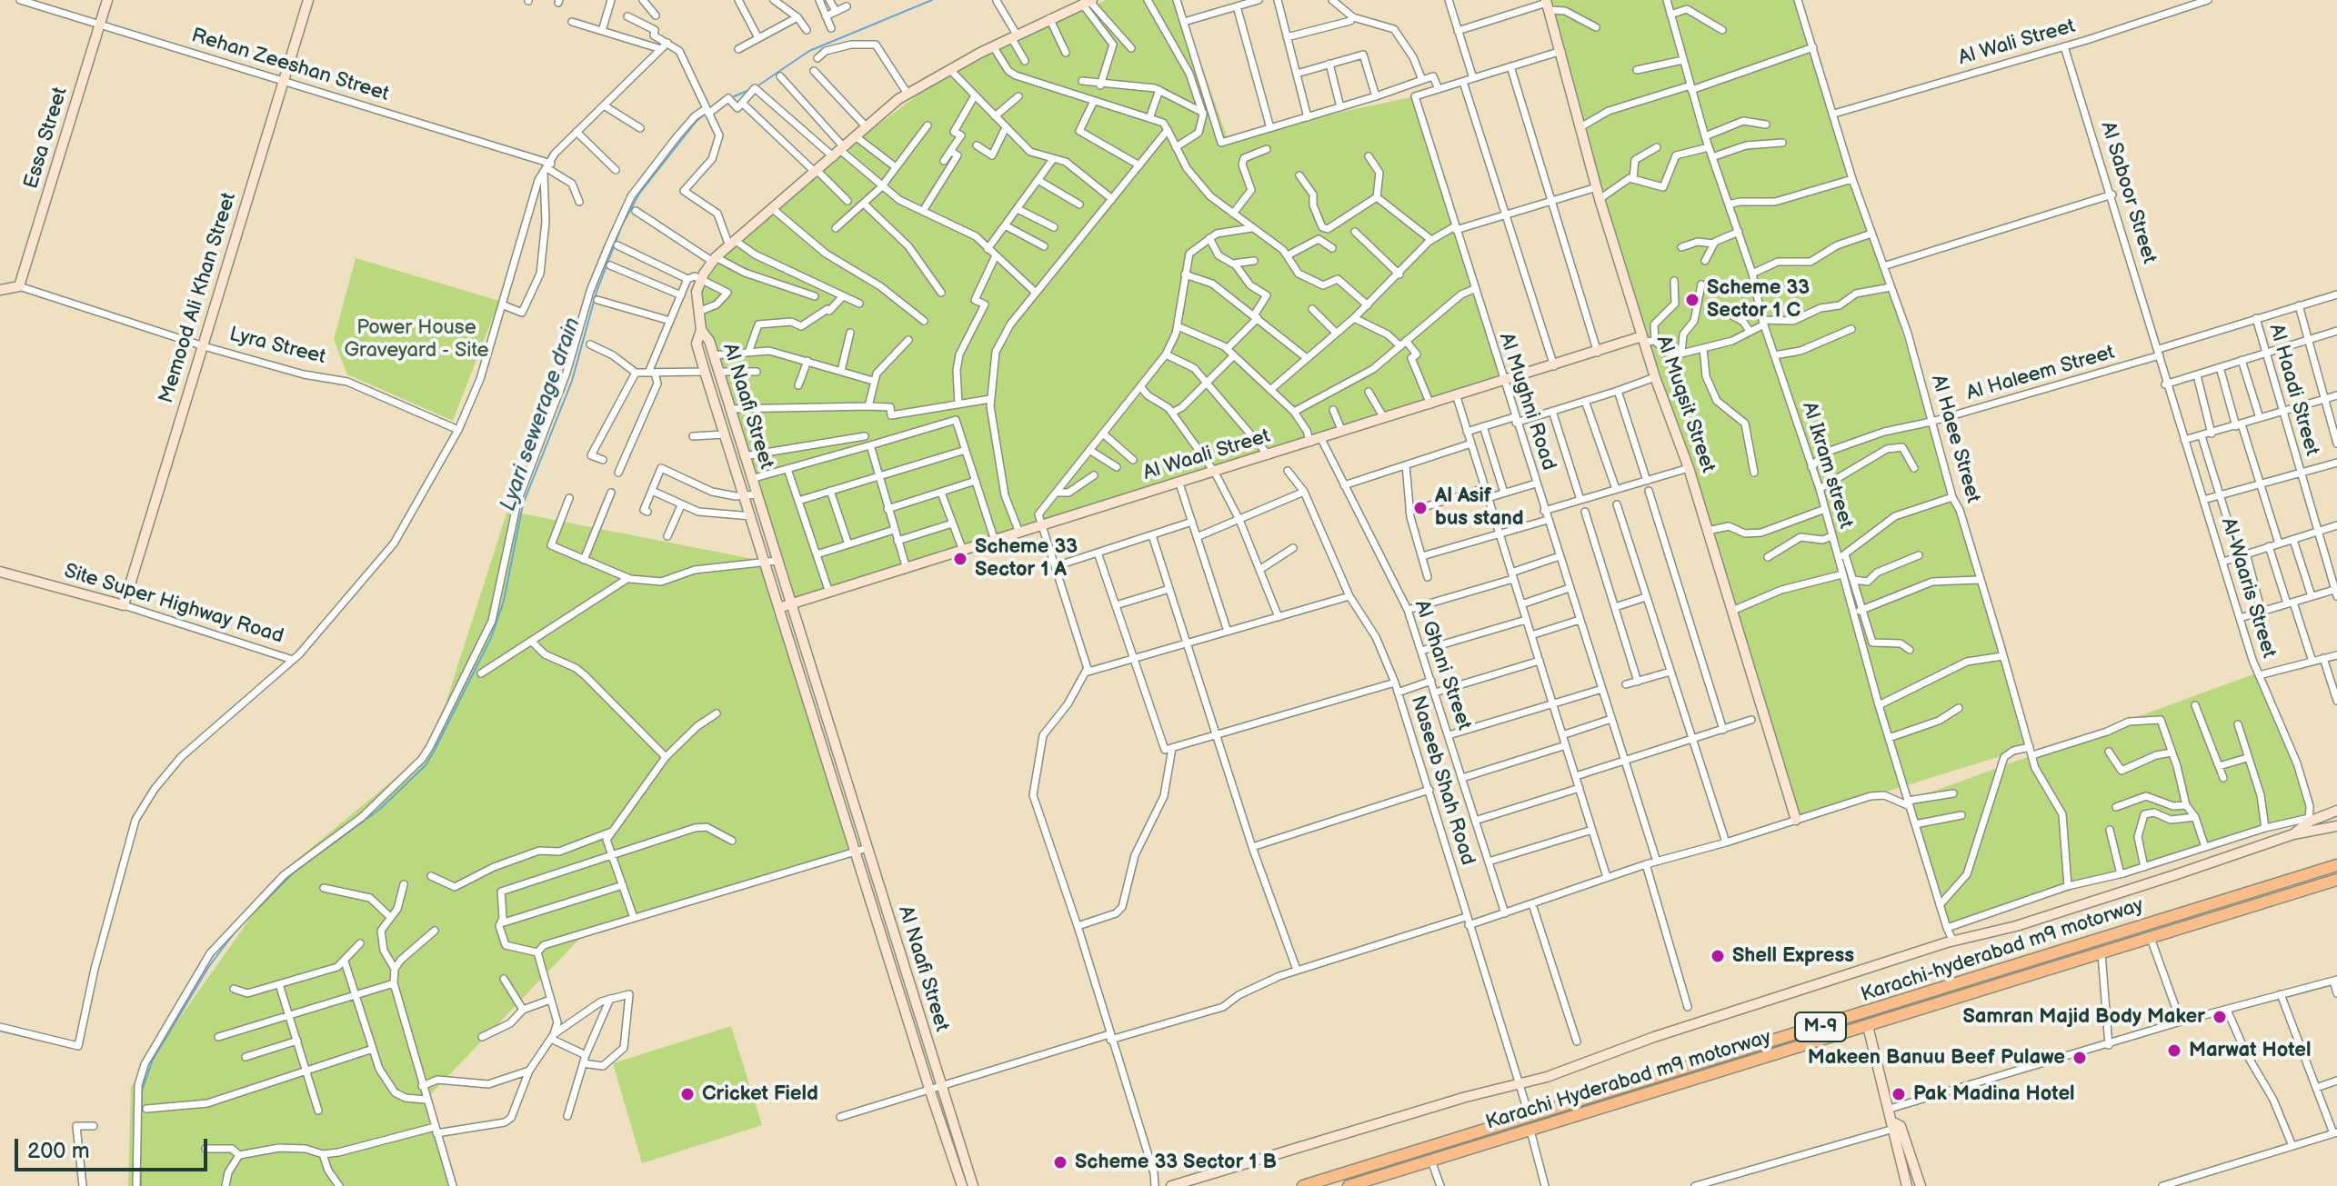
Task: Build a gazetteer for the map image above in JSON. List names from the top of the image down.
{
  "streets": {
    "highway": ["Karachi-hyderabad m9 motorway", "M-9", "Karachi Hyderabad m9 motorway"],
    "street": [
      "Al Wali Street",
      "Rehan Zeeshan Street",
      "Essa Street",
      "Al Saboor Street",
      "Memood Ali Khan Street",
      "Lyra Street",
      "Al Haleem Street",
      "Al Haadi Street",
      "Al Mughni Road",
      "Al Muqsit Street",
      "Al Naafi Street",
      "Al Haee Street",
      "Al Waali Street",
      "Al Ikram street",
      "Al-Waaris Street",
      "Site Super Highway Road",
      "Al Ghani Street",
      "Naseeb Shah Road"
    ]
  },
  "crossings": [
    ["Al Wali Street", "Al Saboor Street"],
    ["Al Wali Street", "Al Haee Street"],
    ["Rehan Zeeshan Street", "Essa Street"],
    ["Rehan Zeeshan Street", "Memood Ali Khan Street"],
    ["Rehan Zeeshan Street", "Site Super Highway Road"],
    ["Essa Street", "Lyra Street"],
    ["Al Saboor Street", "Al Haleem Street"],
    ["Al Saboor Street", "Al-Waaris Street"],
    ["Memood Ali Khan Street", "Lyra Street"],
    ["Memood Ali Khan Street", "Site Super Highway Road"],
    ["Lyra Street", "Site Super Highway Road"],
    ["Al Haleem Street", "Al Haadi Street"],
    ["Al Haleem Street", "Al Haee Street"],
    ["Al Haleem Street", "Al Ikram street"],
    ["Al Haleem Street", "Al-Waaris Street"],
    ["Al Mughni Road", "Al Waali Street"],
    ["Al Muqsit Street", "Al Waali Street"],
    ["Al Naafi Street", "Al Waali Street"],
    ["Al Waali Street", "Al Ghani Street"],
    ["Naseeb Shah Road", "Karachi-hyderabad m9 motorway"]
  ],
  "water": ["Lyari sewerage drain"],
  "parks": ["Power House Graveyard - Site"],
  "places": [
    "Scheme 33 Sector 1 C",
    "Al Asif bus stand",
    "Scheme 33 Sector 1 A",
    "Shell Express",
    "Samran Majid Body Maker",
    "Marwat Hotel",
    "Makeen Banuu Beef Pulawe",
    "Cricket Field",
    "Pak Madina Hotel",
    "Scheme 33 Sector 1 B"
  ],
  "scale_bar": "200 m"
}
